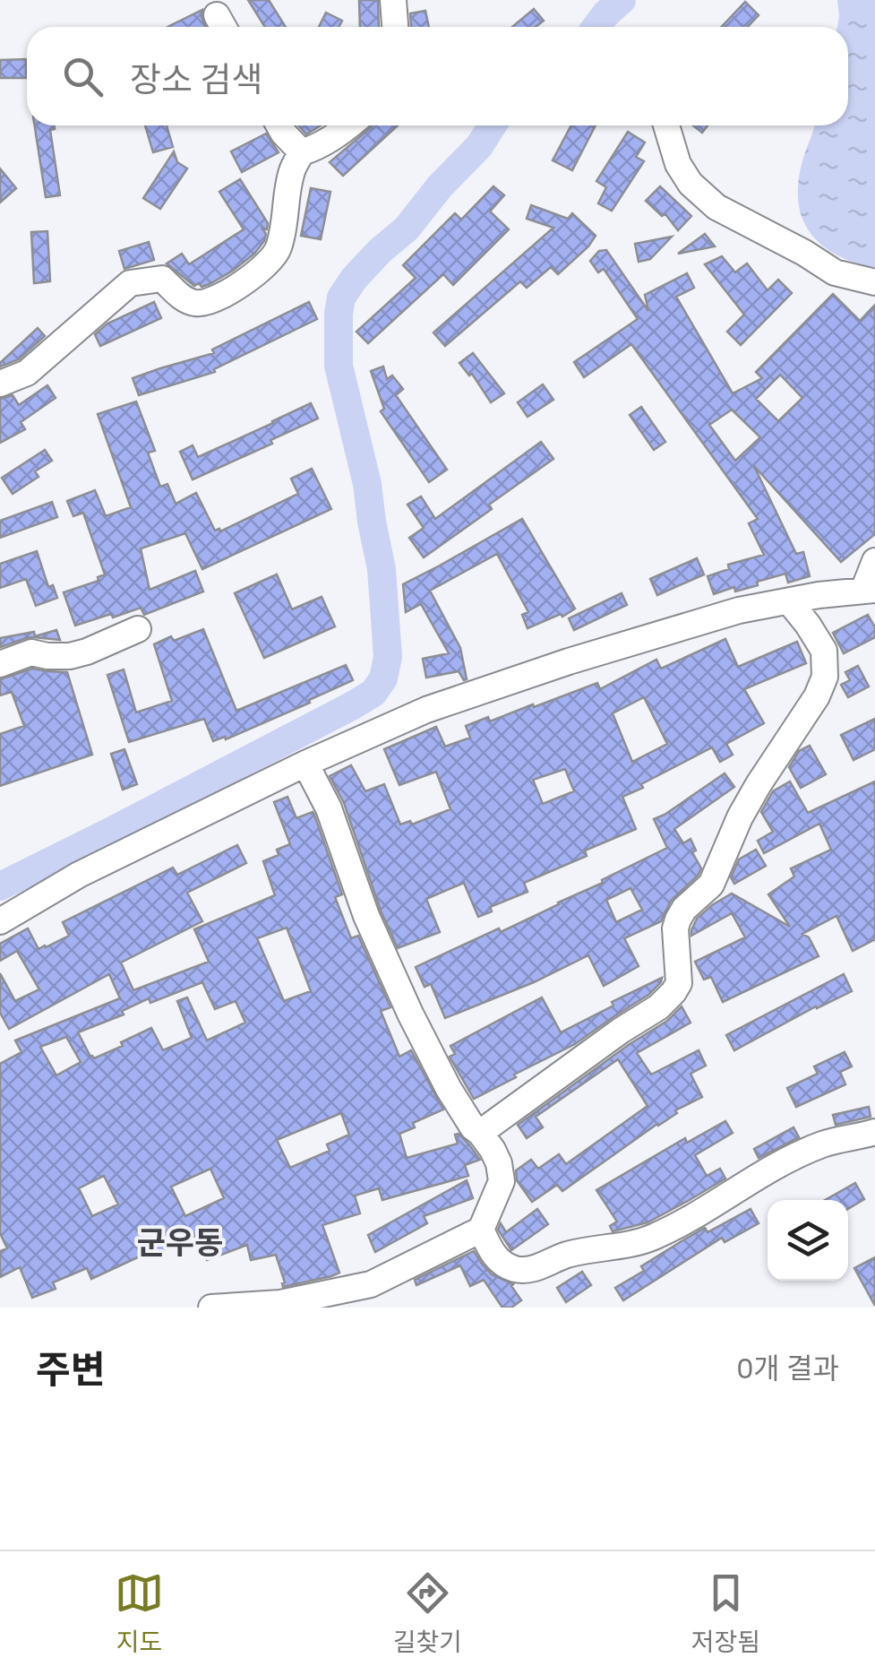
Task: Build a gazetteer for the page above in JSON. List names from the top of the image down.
{
  "districts": ["군우동"],
  "page": {
    "search": "장소 검색",
    "heading": ["주변", "0개 결과"],
    "nav": ["지도", "길찾기", "저장됨"]
  }
}
